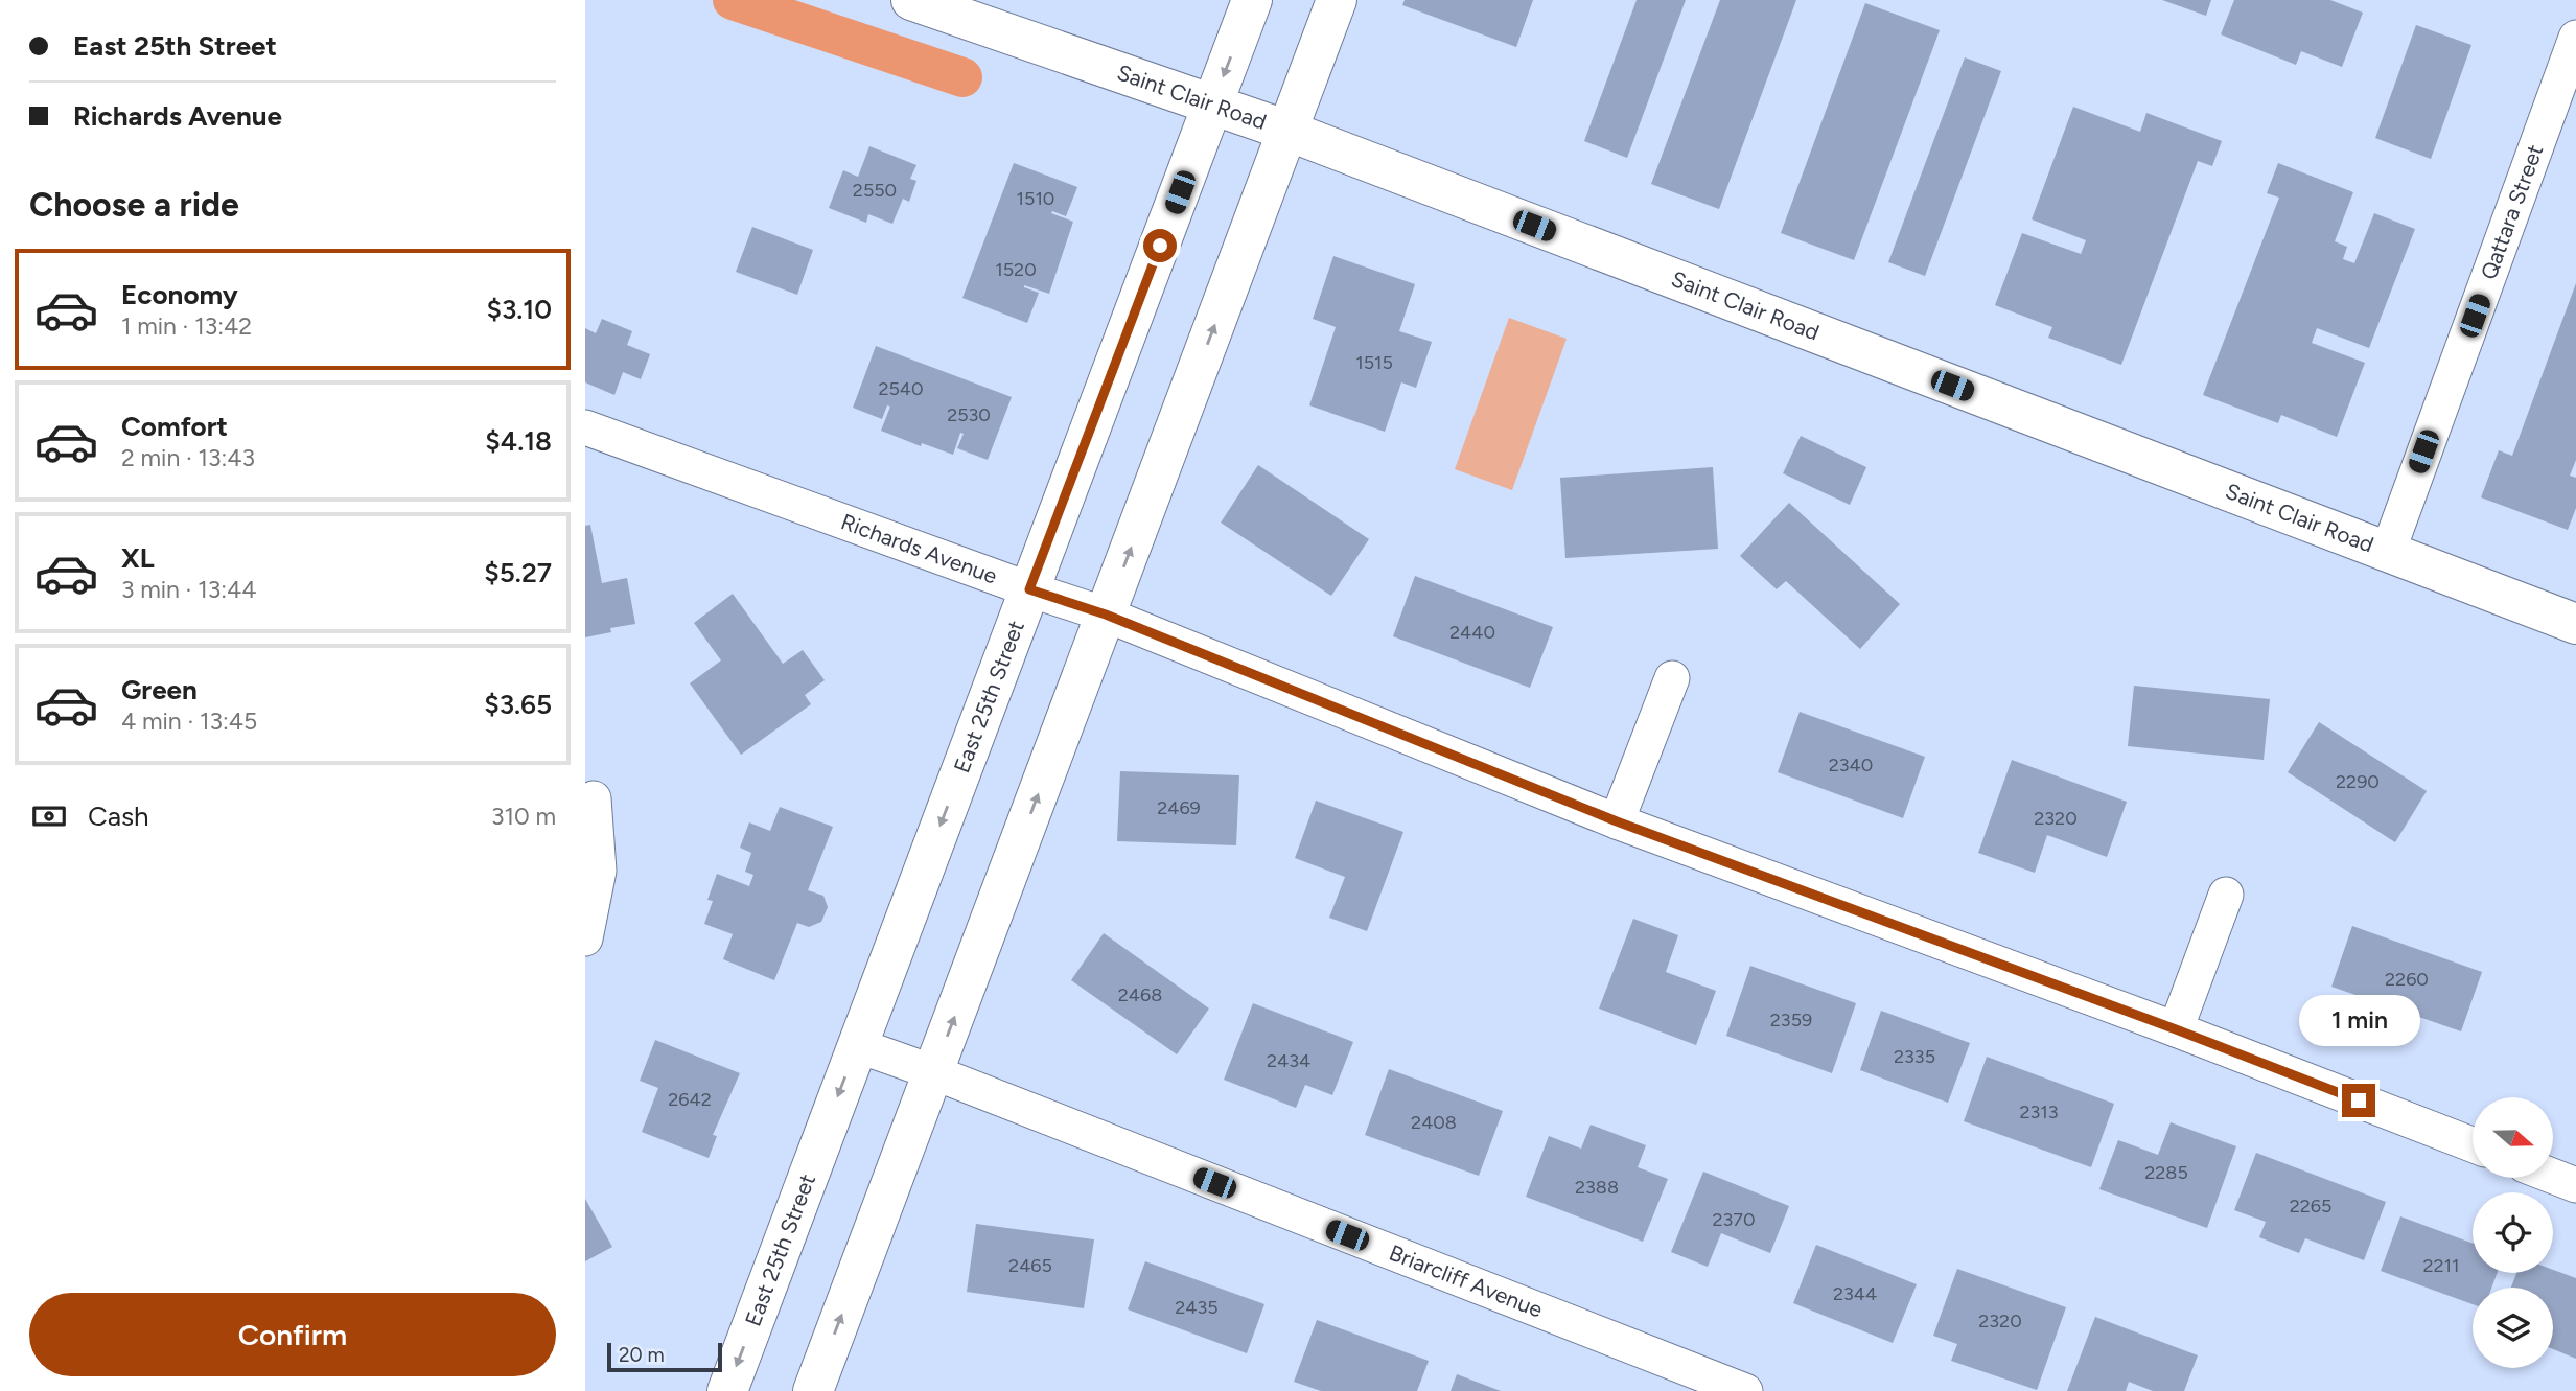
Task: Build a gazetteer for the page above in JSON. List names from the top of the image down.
{
  "streets": {
    "street": [
      "Saint Clair Road",
      "Qattara Street",
      "Richards Avenue",
      "East 25th Street",
      "Briarcliff Avenue"
    ]
  },
  "crossings": [
    ["Saint Clair Road", "Qattara Street"],
    ["Saint Clair Road", "East 25th Street"],
    ["Richards Avenue", "East 25th Street"],
    ["East 25th Street", "Briarcliff Avenue"]
  ],
  "house_numbers": [
    "2550",
    "1510",
    "1520",
    "1515",
    "2540",
    "2530",
    "2440",
    "2340",
    "2290",
    "2469",
    "2320",
    "2260",
    "2468",
    "2359",
    "2335",
    "2434",
    "2642",
    "2313",
    "2408",
    "2285",
    "2388",
    "2265",
    "2370",
    "2465",
    "2211",
    "2344",
    "2435",
    "2320"
  ],
  "scale_bar": "20 m",
  "north": "right",
  "page": {
    "banner": ["East 25th Street", "Richards Avenue"],
    "heading": "Choose a ride",
    "list": [
      {
        "name": "Economy",
        "note": "1 min · 13:42",
        "value": "$3.10"
      },
      {
        "name": "Comfort",
        "note": "2 min · 13:43",
        "value": "$4.18"
      },
      {
        "name": "XL",
        "note": "3 min · 13:44",
        "value": "$5.27"
      },
      {
        "name": "Green",
        "note": "4 min · 13:45",
        "value": "$3.65"
      }
    ],
    "pay": ["Cash", "310 m"],
    "bubble": "1 min",
    "buttons": "Confirm",
    "scale": "20 m"
  }
}
